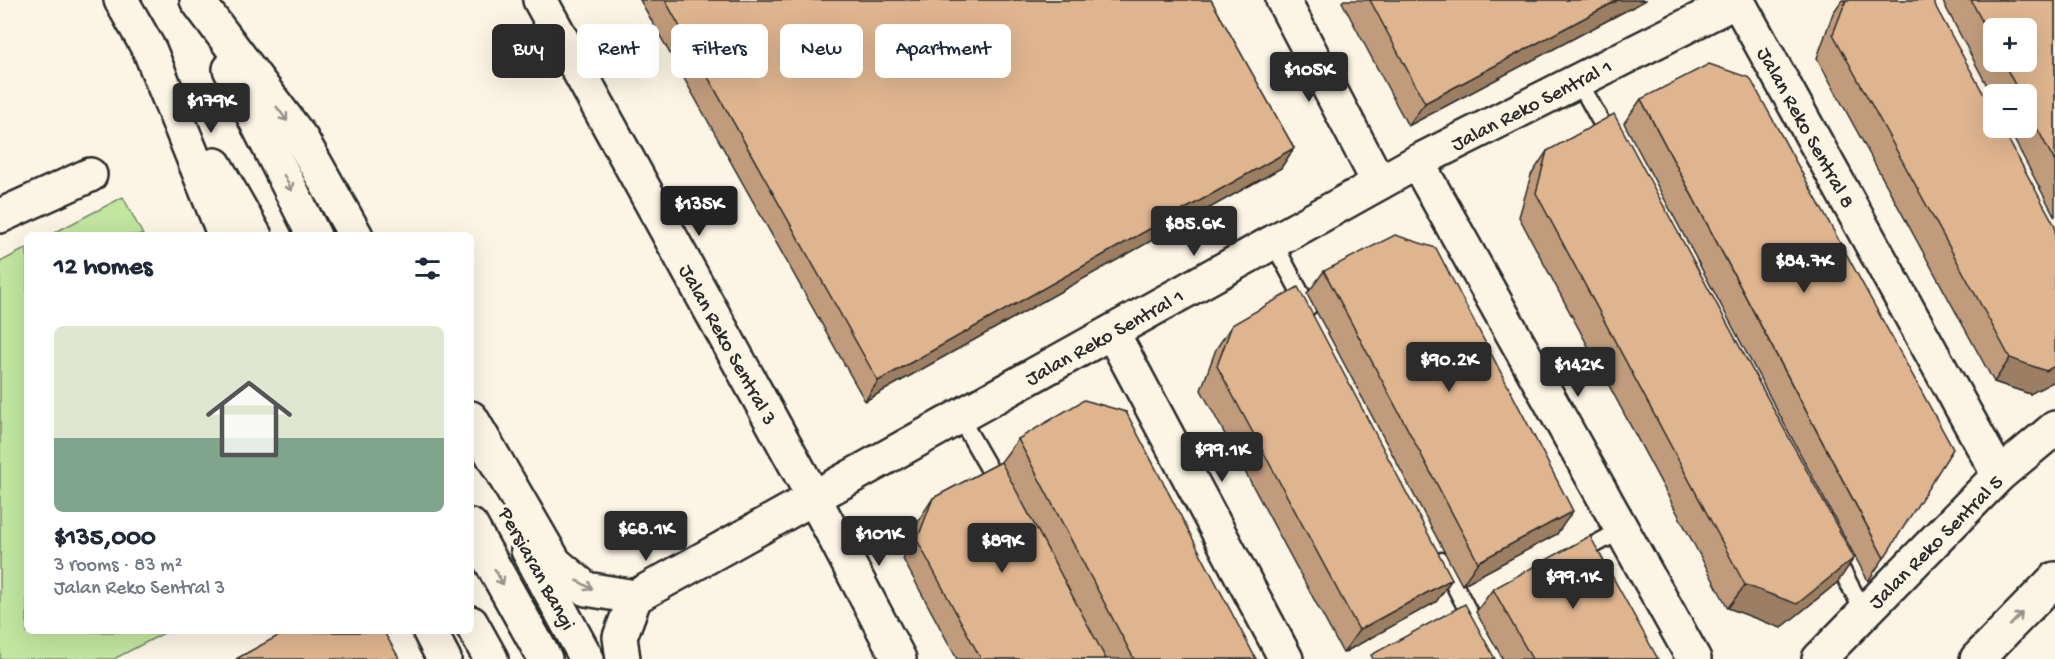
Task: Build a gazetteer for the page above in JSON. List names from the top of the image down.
{
  "streets": {
    "street": [
      "Jalan Reko Sentral 1",
      "Jalan Reko Sentral 8",
      "Jalan Reko Sentral 3",
      "Jalan Reko Sentral 5",
      "Persiaran Bangi"
    ]
  },
  "crossings": [
    ["Jalan Reko Sentral 1", "Jalan Reko Sentral 8"],
    ["Jalan Reko Sentral 1", "Jalan Reko Sentral 3"],
    ["Jalan Reko Sentral 8", "Jalan Reko Sentral 5"]
  ],
  "page": {
    "map_buttons": ["+", "−"],
    "chip": [
      "Buy",
      "Rent",
      "Filters",
      "New",
      "Apartment"
    ],
    "price": [
      "$105K",
      "$179K",
      "$135K",
      "$85.6K",
      "$84.7K",
      "$90.2K",
      "$142K",
      "$99.1K",
      "$68.1K",
      "$101K",
      "$89K",
      "$99.1K"
    ],
    "heading": "12 homes",
    "list": [
      {
        "name": "$135,000",
        "note": "3 rooms · 83 m² · Jalan Reko Sentral 3"
      }
    ]
  }
}
